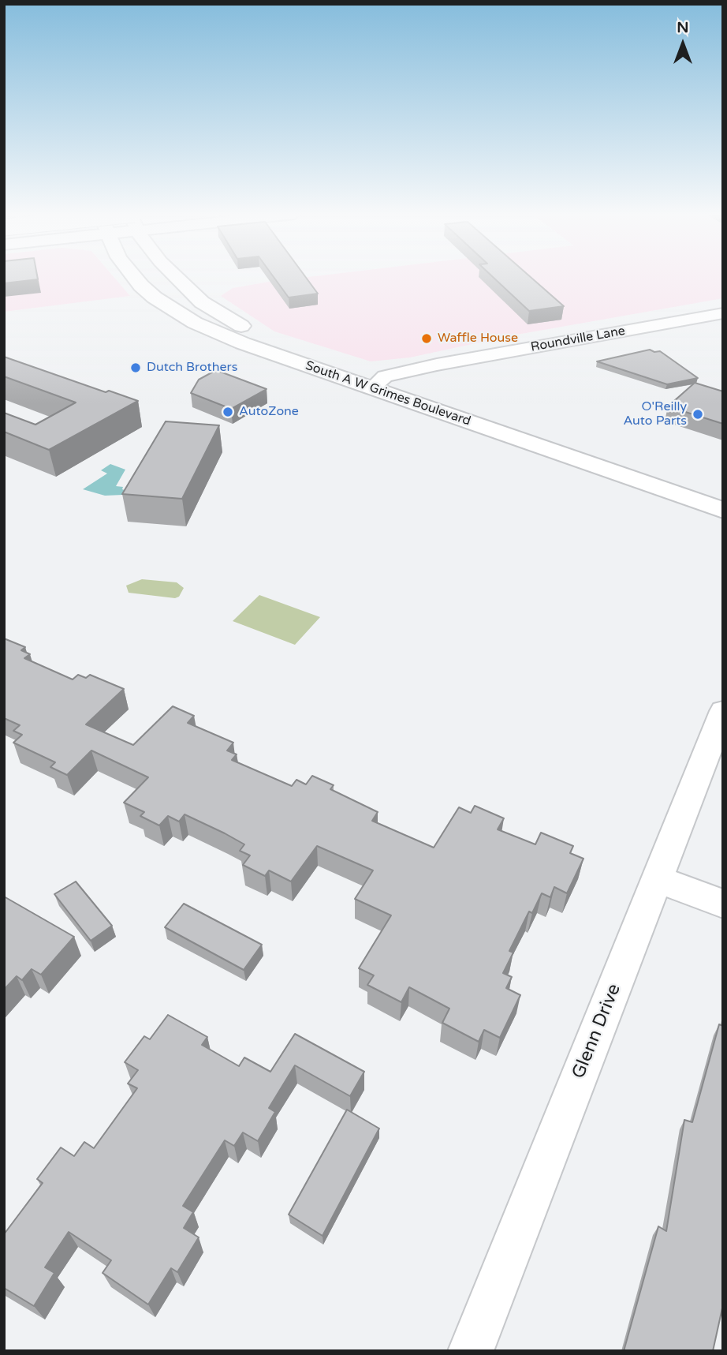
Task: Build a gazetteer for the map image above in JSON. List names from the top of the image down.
{
  "streets": {
    "main road": ["South A W Grimes Boulevard"],
    "street": ["Roundville Lane", "Glenn Drive"]
  },
  "crossings": [
    ["Roundville Lane", "South A W Grimes Boulevard"]
  ],
  "places": [
    "Waffle House",
    "Dutch Brothers",
    "AutoZone",
    "O'Reilly Auto Parts"
  ],
  "north": "top"
}
